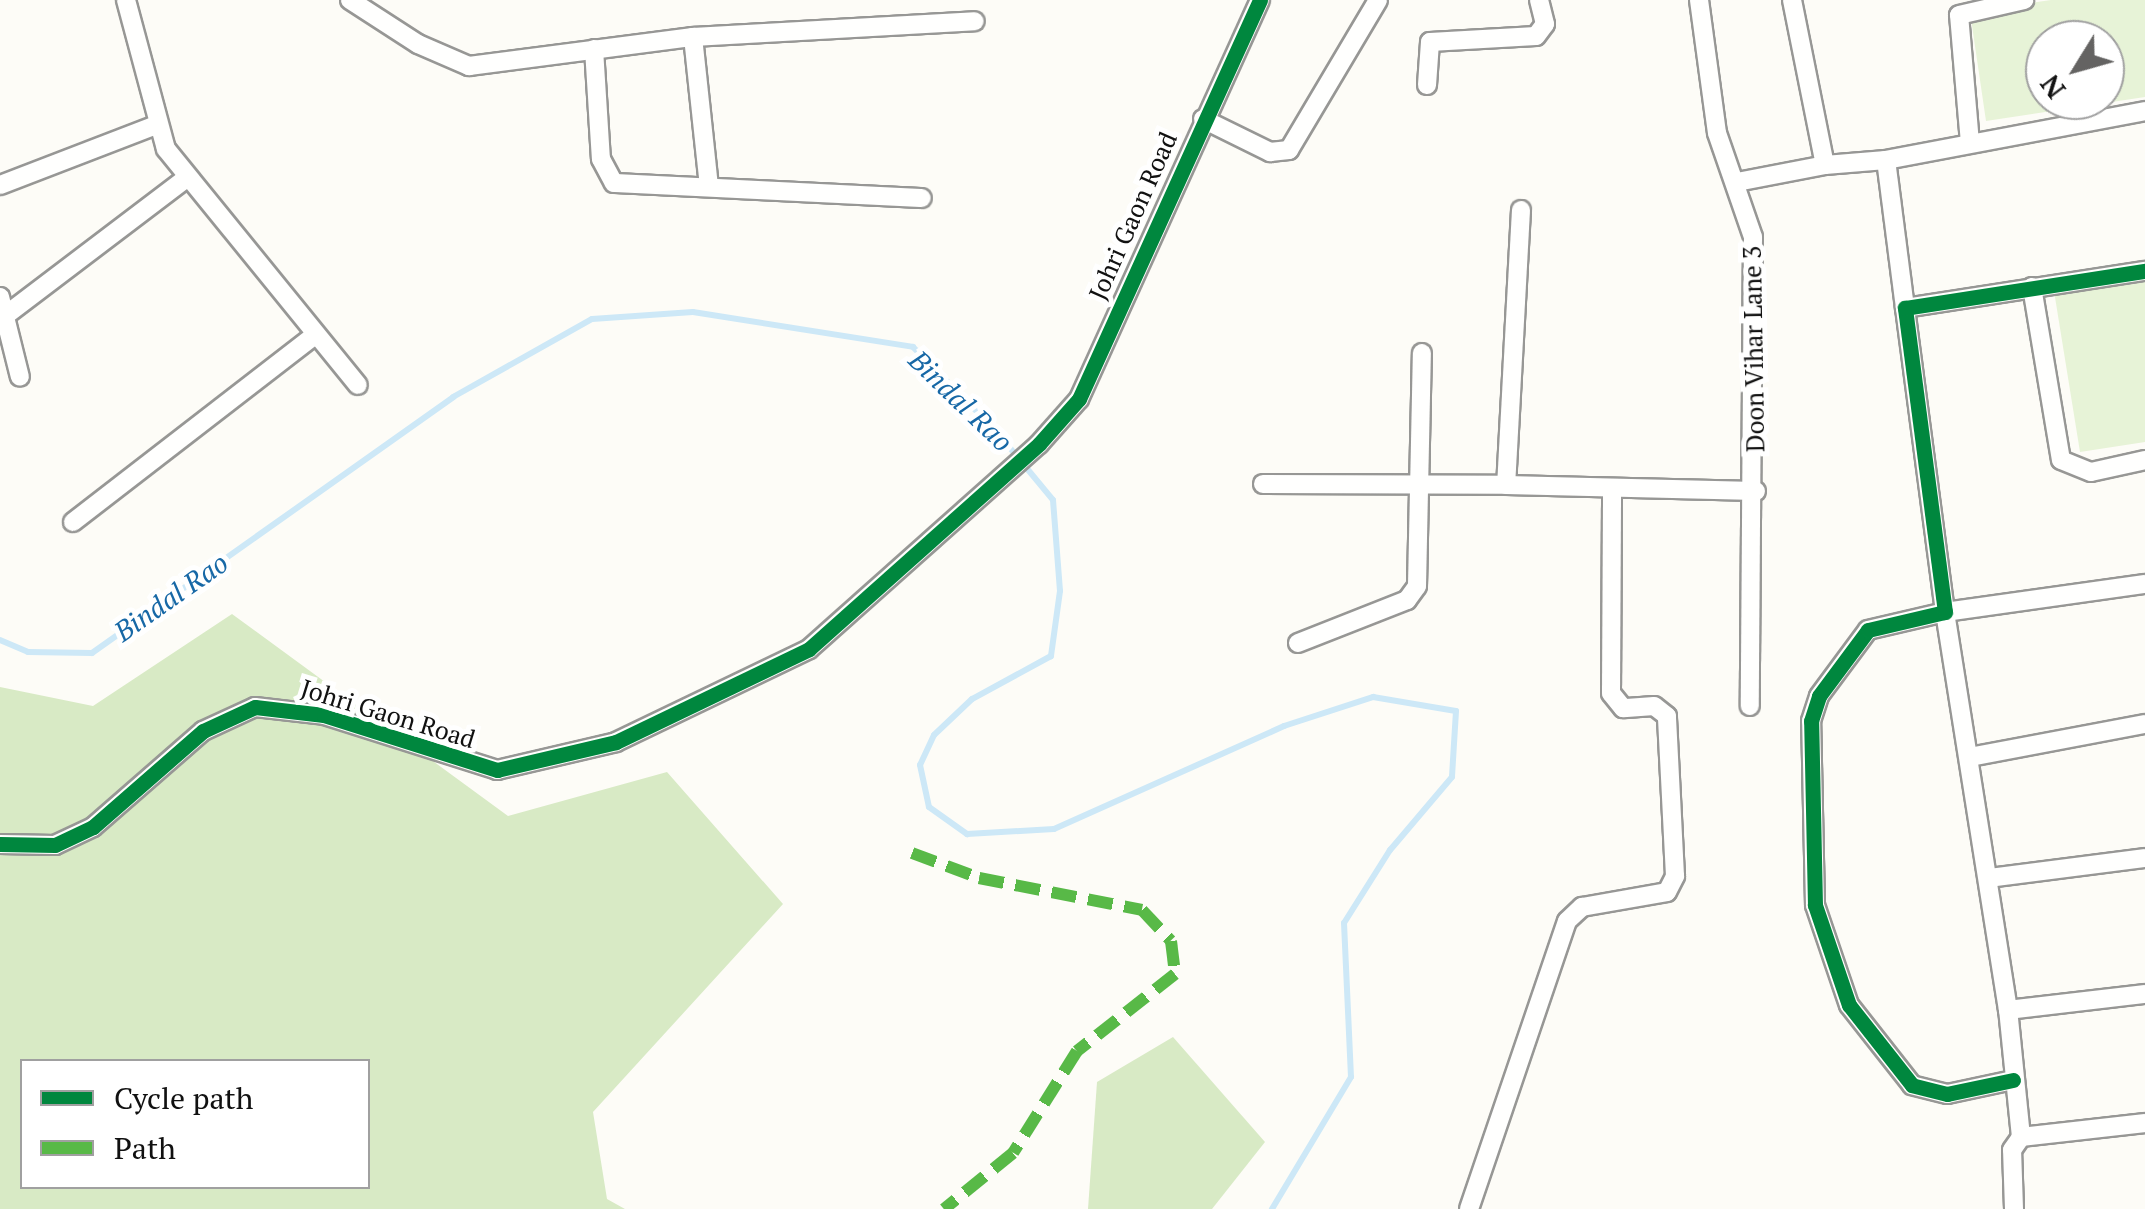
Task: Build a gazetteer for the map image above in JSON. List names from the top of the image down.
{
  "streets": {
    "street": ["Johri Gaon Road", "Doon Vihar Lane 3"]
  },
  "water": ["Bindal Rao"],
  "legend": ["Cycle path", "Path"],
  "north": "bottom left"
}
